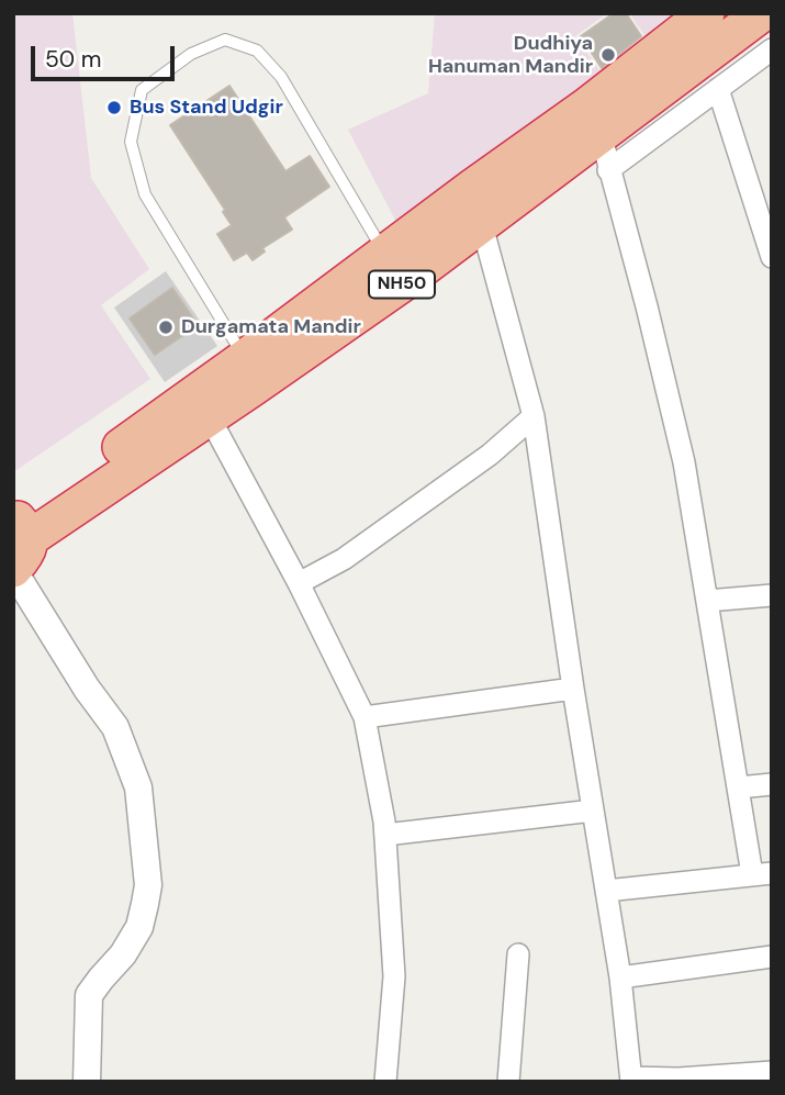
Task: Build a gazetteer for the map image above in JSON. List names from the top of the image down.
{
  "streets": {
    "highway": ["NH50"]
  },
  "places": ["Dudhiya Hanuman Mandir", "Bus Stand Udgir", "Durgamata Mandir"],
  "scale_bar": "50 m"
}
